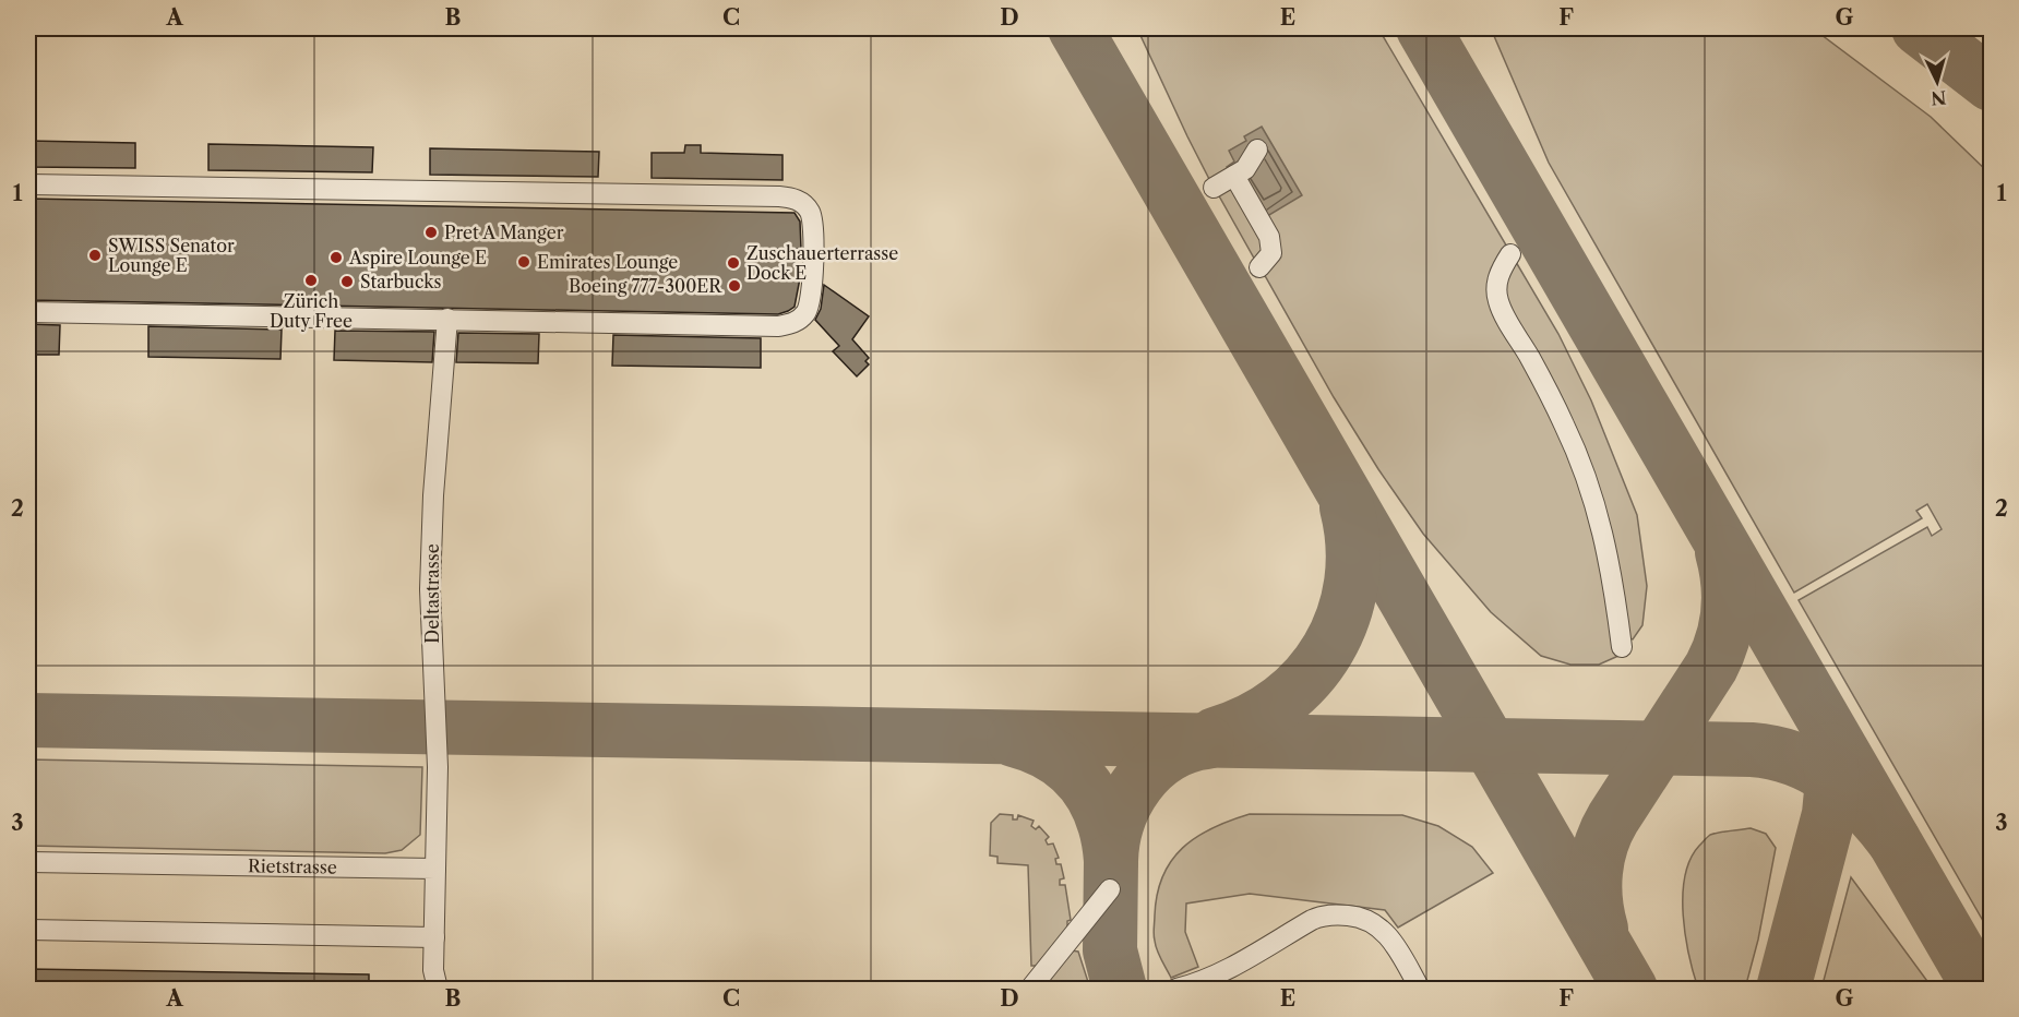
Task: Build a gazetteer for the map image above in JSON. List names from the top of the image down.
{
  "streets": {
    "lane": ["Deltastrasse", "Rietstrasse"]
  },
  "crossings": [
    ["Deltastrasse", "Rietstrasse"]
  ],
  "places": [
    "Pret A Manger",
    "SWISS Senator Lounge E",
    "Aspire Lounge E",
    "Emirates Lounge",
    "Zuschauerterrasse Dock E",
    "Zürich Duty Free",
    "Starbucks",
    "Boeing 777-300ER"
  ],
  "north": "bottom",
  "grid": {
    "columns": [
      "A",
      "B",
      "C",
      "D",
      "E",
      "F",
      "G"
    ],
    "rows": ["1", "2", "3"]
  }
}
